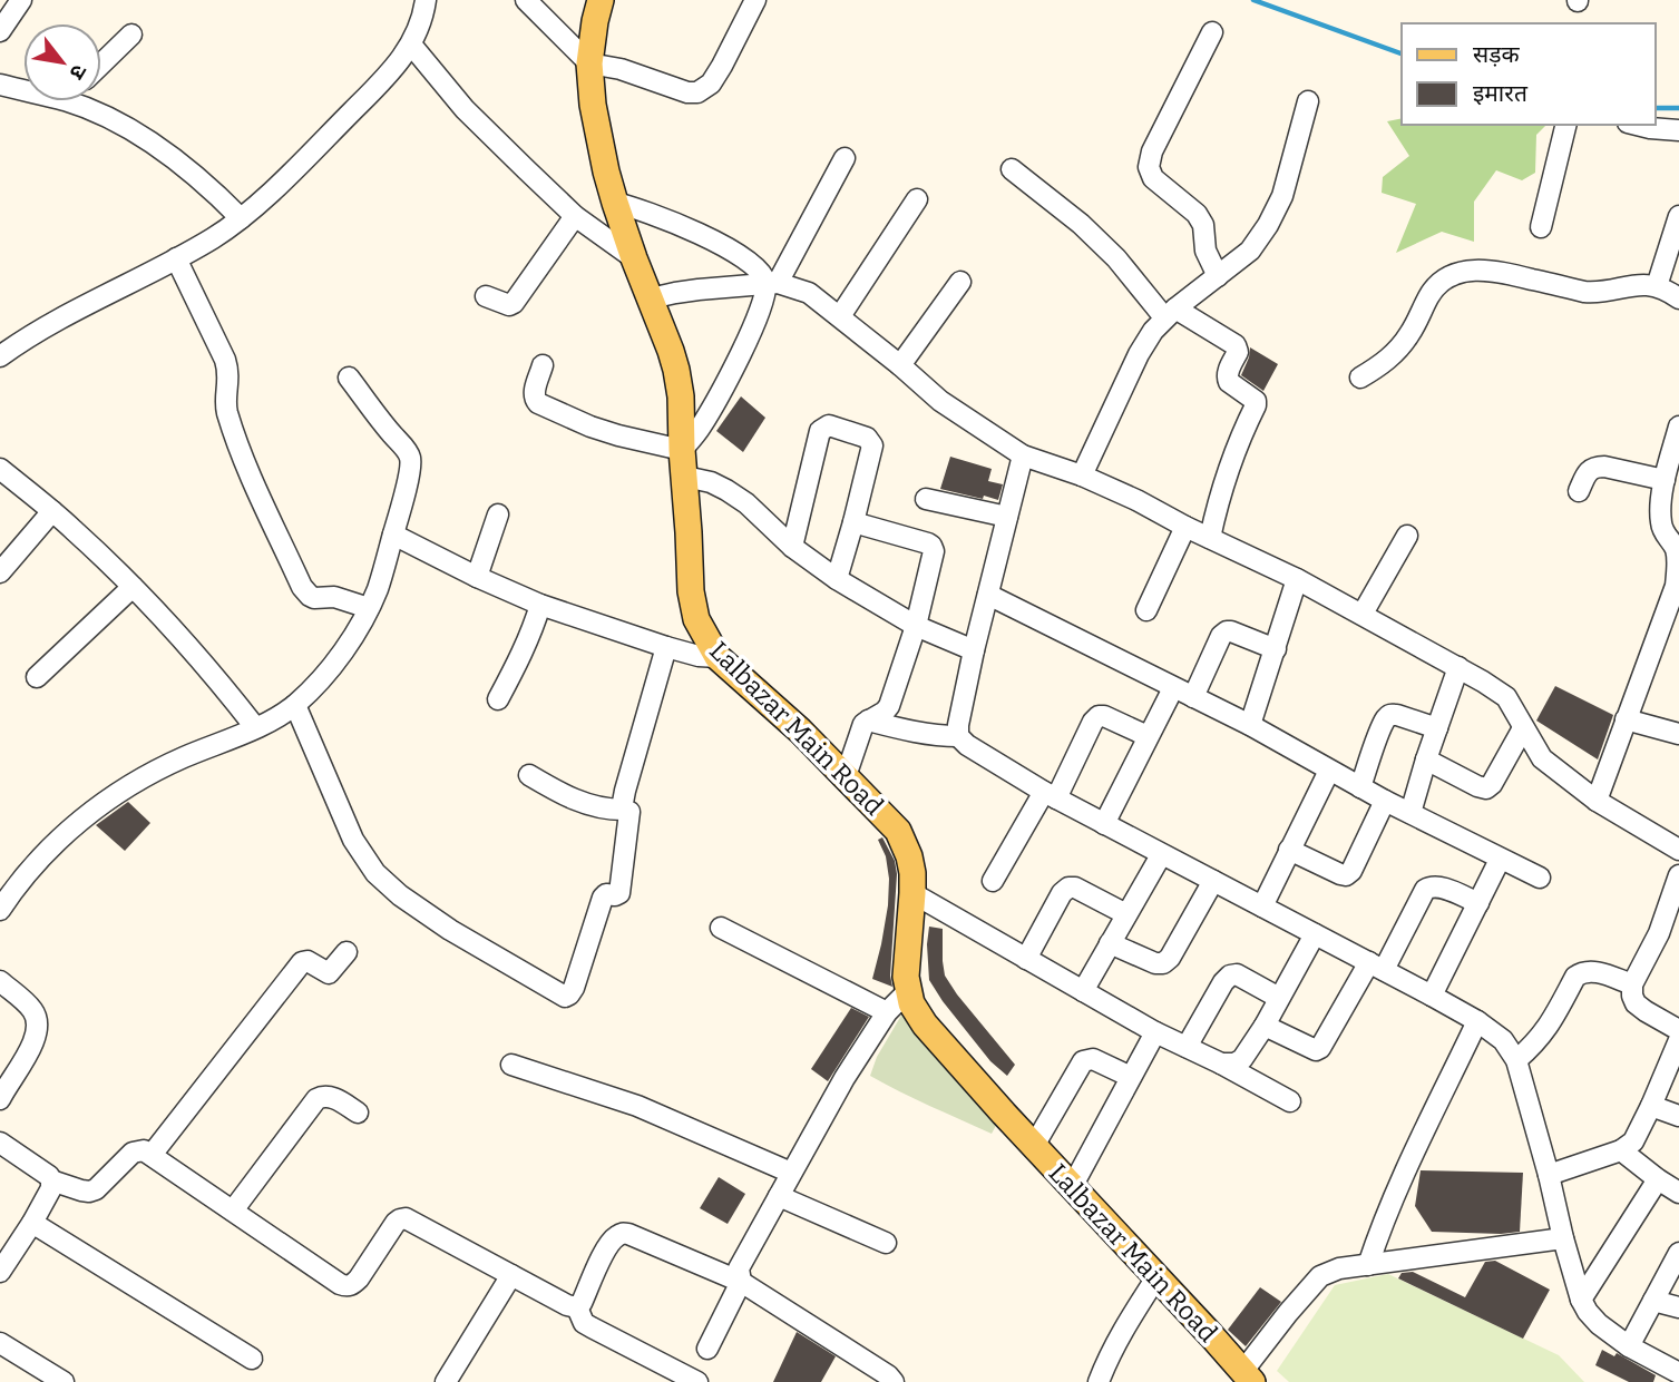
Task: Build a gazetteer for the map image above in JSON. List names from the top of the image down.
{
  "streets": {
    "main road": ["Lalbazar Main Road"]
  },
  "legend": ["सड़क", "इमारत"],
  "north": "bottom right"
}
